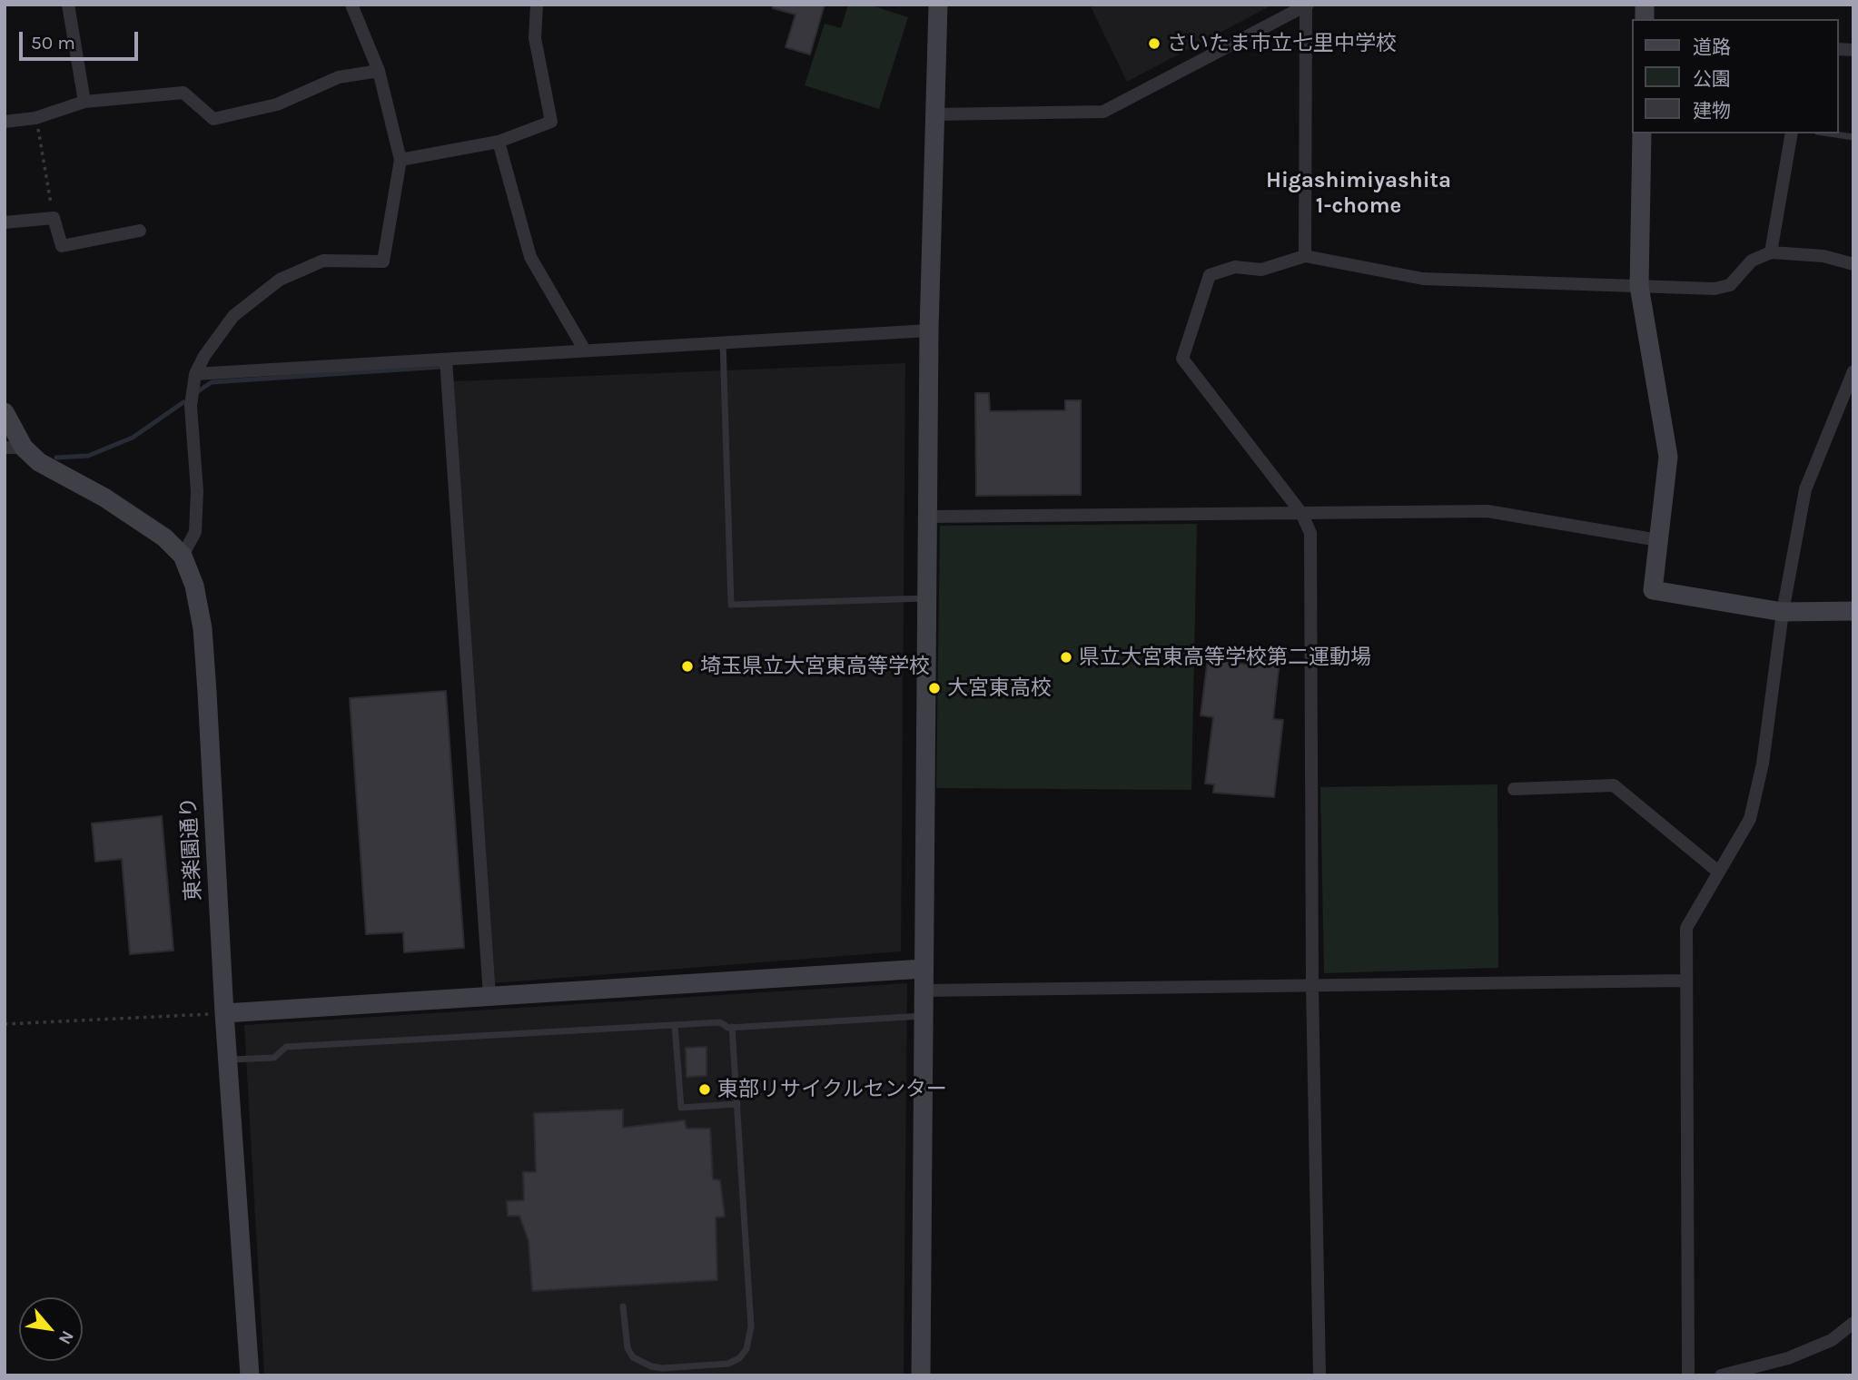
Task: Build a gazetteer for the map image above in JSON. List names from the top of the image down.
{
  "streets": {
    "street": ["東楽園通り"]
  },
  "districts": ["Higashimiyashita 1-chome"],
  "places": [
    "さいたま市立七里中学校",
    "県立大宮東高等学校第二運動場",
    "埼玉県立大宮東高等学校",
    "大宮東高校",
    "東部リサイクルセンター"
  ],
  "legend": ["道路", "公園", "建物"],
  "scale_bar": "50 m",
  "north": "bottom right"
}
